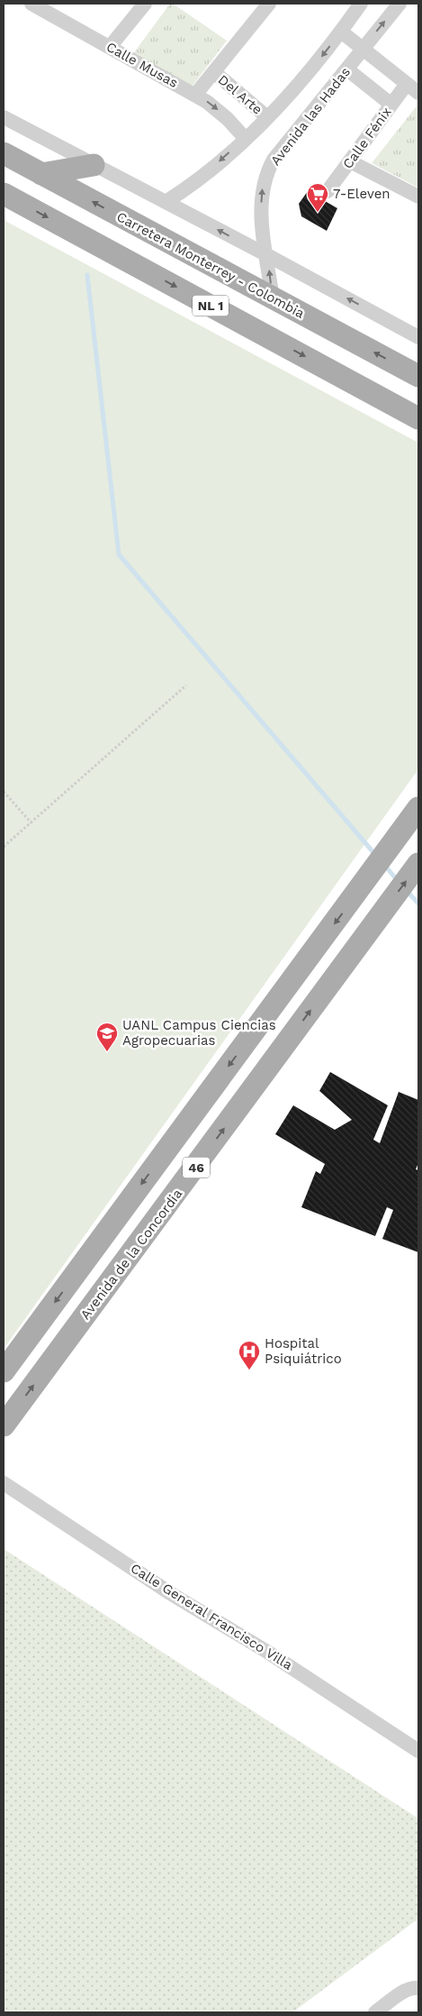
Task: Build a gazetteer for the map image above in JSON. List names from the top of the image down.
{
  "streets": {
    "main road": [
      "Carretera Monterrey - Colombia",
      "NL 1",
      "46",
      "Avenida de la Concordia"
    ],
    "street": [
      "Calle Musas",
      "Del Arte",
      "Avenida las Hadas",
      "Calle Fénix",
      "Calle General Francisco Villa"
    ]
  },
  "crossings": [
    ["Calle Musas", "Avenida las Hadas"],
    ["Del Arte", "Avenida las Hadas"],
    ["Avenida las Hadas", "Carretera Monterrey - Colombia"]
  ],
  "places": {
    "supermarket": ["7-Eleven"],
    "school or university": ["UANL Campus Ciencias Agropecuarias"],
    "hospital": ["Hospital Psiquiátrico"]
  }
}
